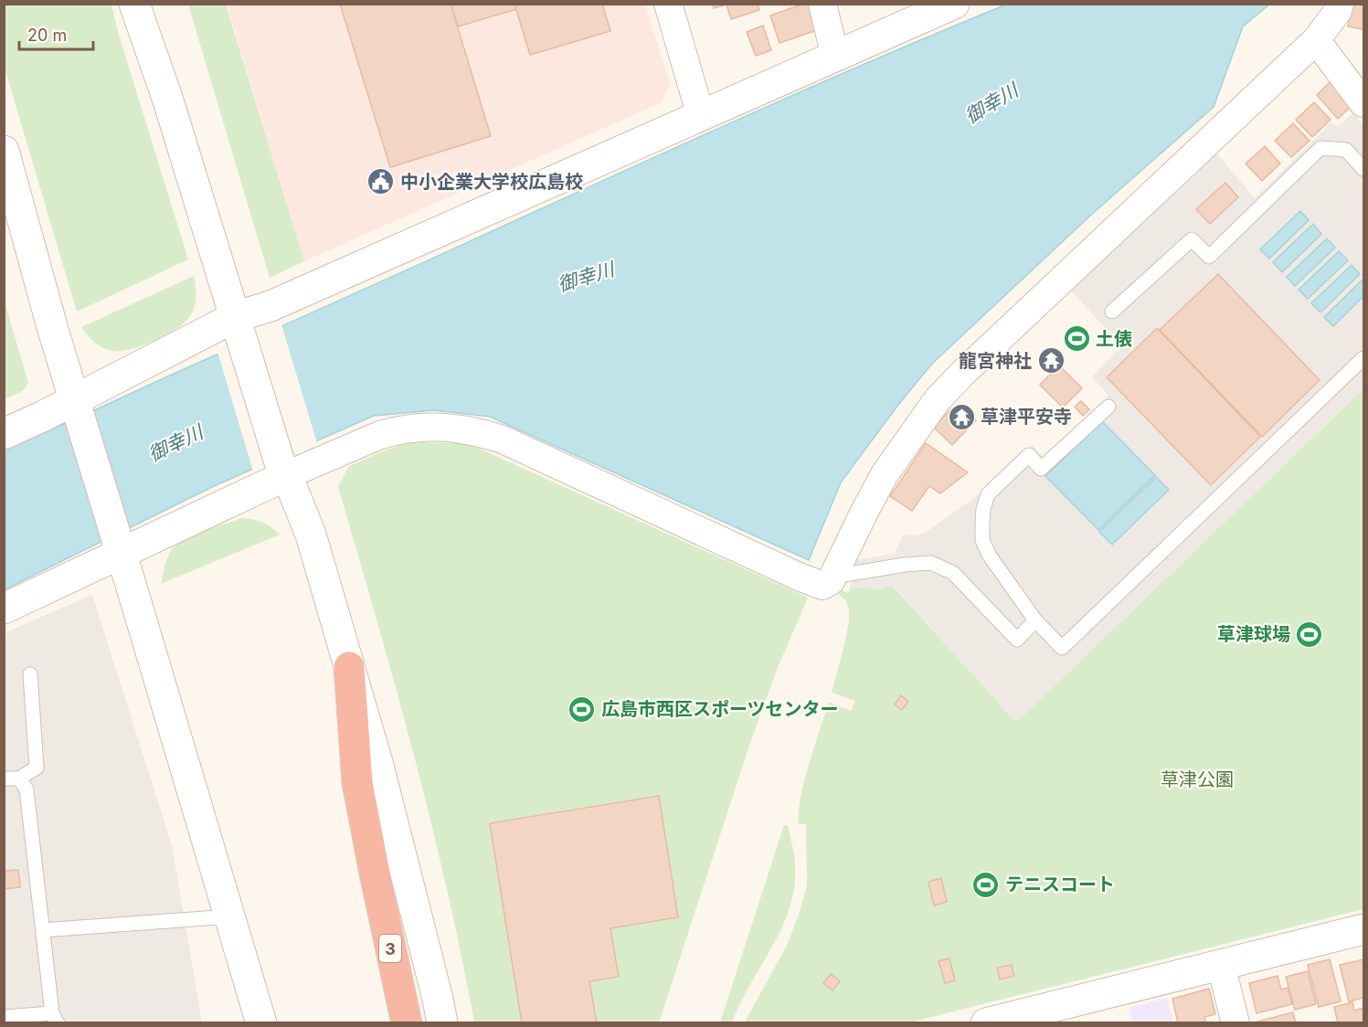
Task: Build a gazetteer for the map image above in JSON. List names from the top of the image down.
{
  "streets": {
    "highway": ["3"]
  },
  "water": ["御幸川"],
  "parks": ["草津公園"],
  "places": {
    "public building": ["中小企業大学校広島校"],
    "sports": [
      "土俵",
      "草津球場",
      "広島市西区スポーツセンター",
      "テニスコート"
    ],
    "temple": ["龍宮神社", "草津平安寺"]
  },
  "scale_bar": "20 m"
}
